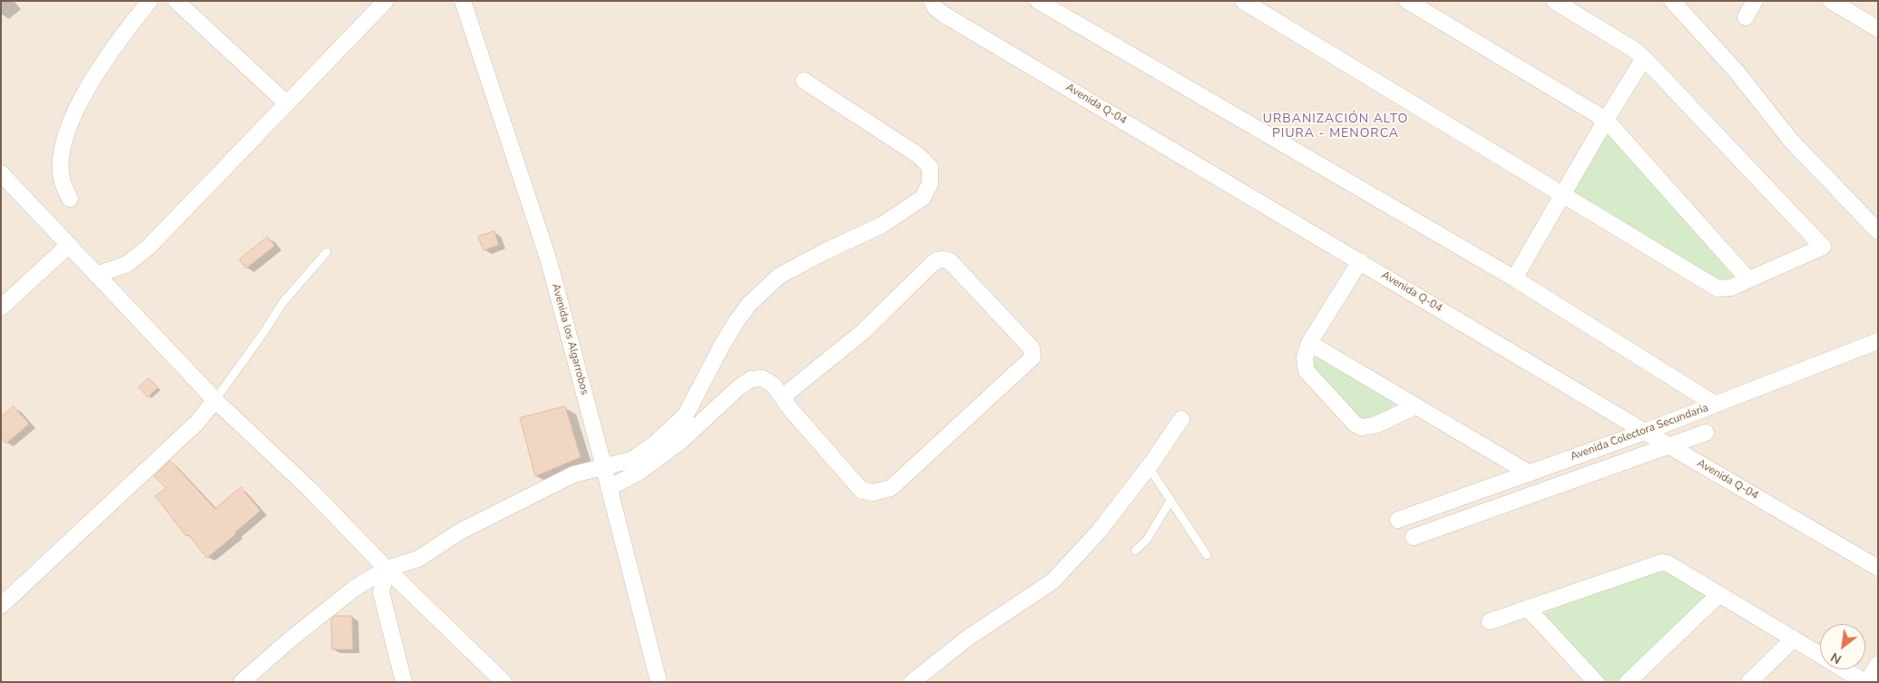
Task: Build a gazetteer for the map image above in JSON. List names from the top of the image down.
{
  "streets": {
    "street": ["Avenida Q-04", "Avenida los Algarrobos", "Avenida Colectora Secundaria"]
  },
  "crossings": [
    ["Avenida Q-04", "Avenida Colectora Secundaria"]
  ],
  "districts": ["URBANIZACIÓN ALTO PIURA - MENORCA"],
  "north": "bottom left"
}
